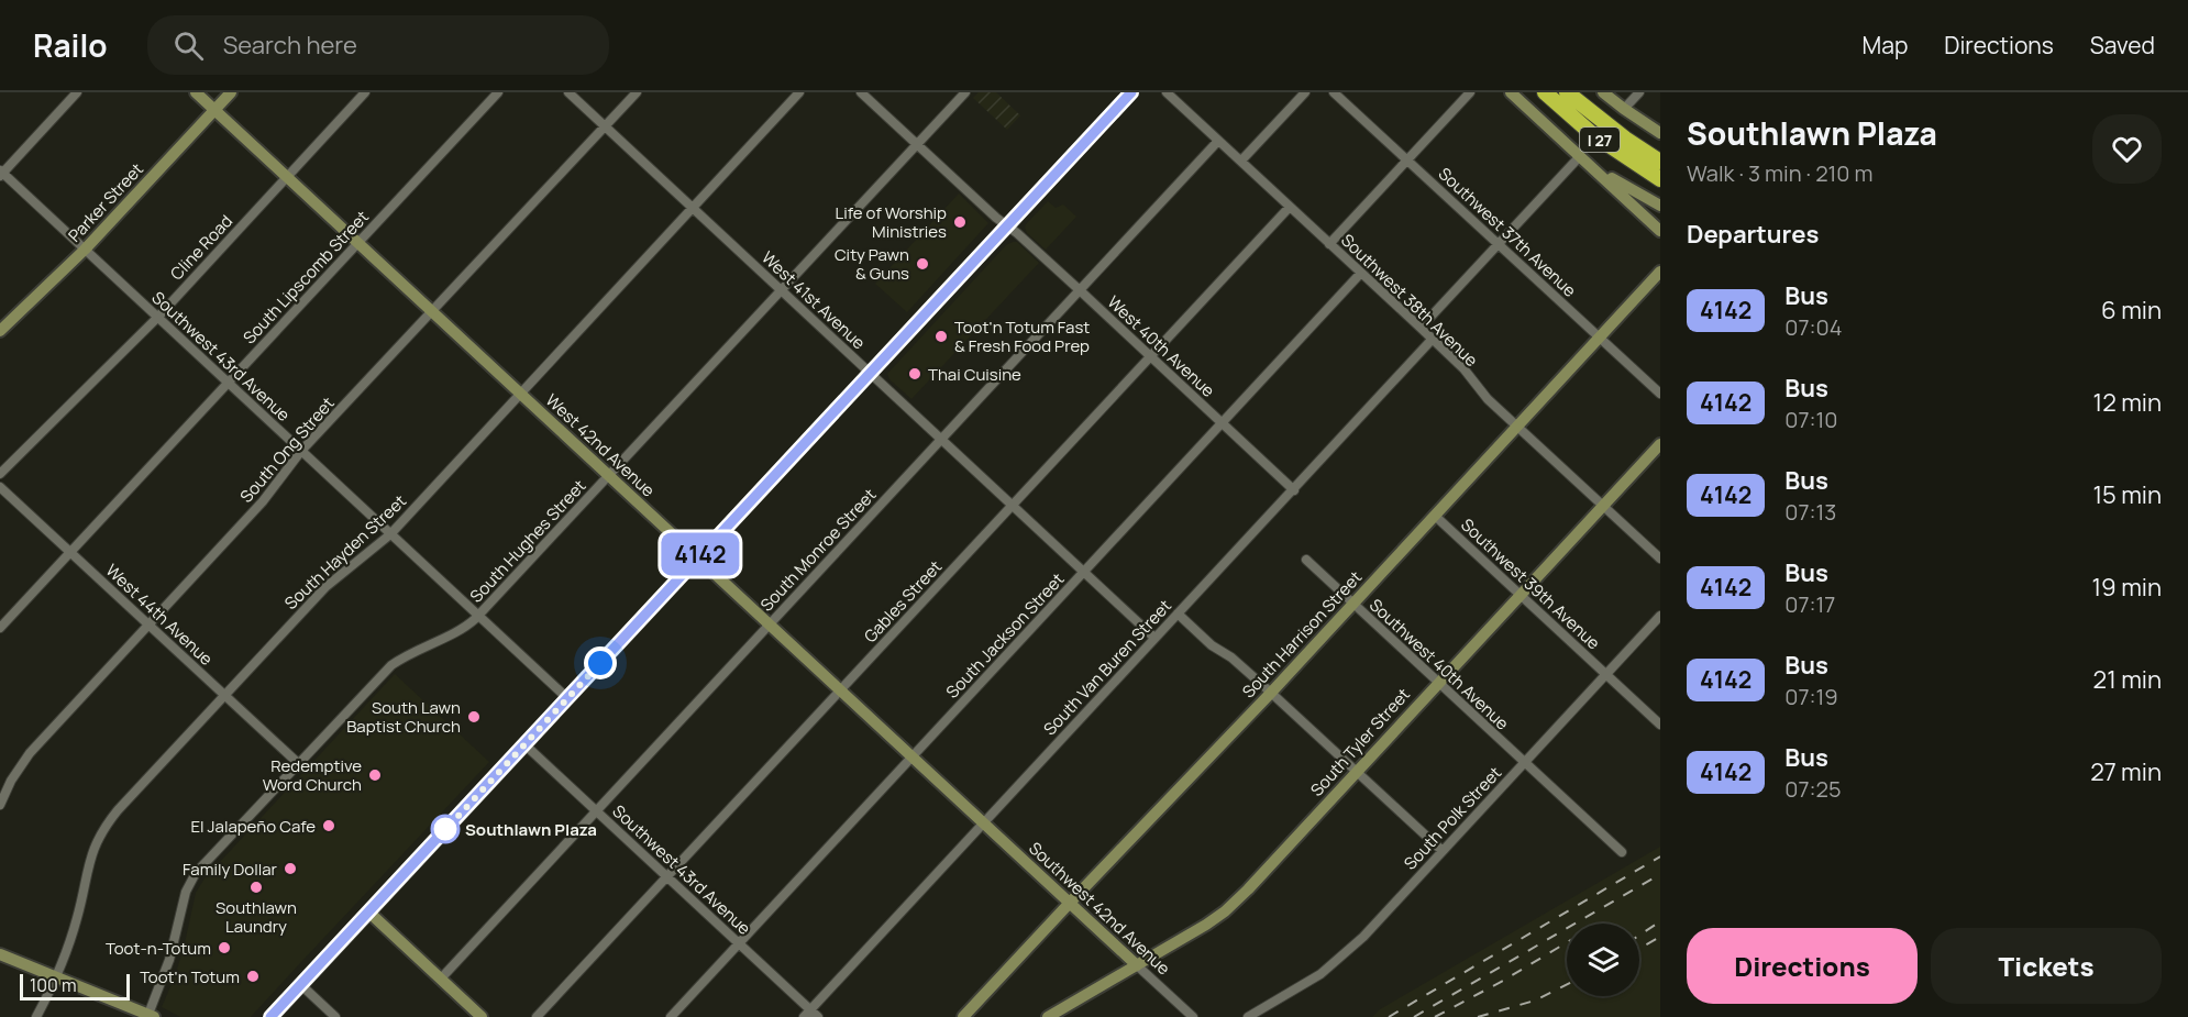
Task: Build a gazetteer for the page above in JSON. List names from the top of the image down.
{
  "streets": {
    "highway": ["I 27"],
    "main road": [
      "Parker Street",
      "West 42nd Avenue",
      "South Harrison Street",
      "South Tyler Street",
      "Southwest 42nd Avenue"
    ],
    "street": [
      "Southwest 37th Avenue",
      "Cline Road",
      "South Lipscomb Street",
      "West 41st Avenue",
      "Southwest 38th Avenue",
      "West 40th Avenue",
      "Southwest 43rd Avenue",
      "South Ong Street",
      "South Hughes Street",
      "South Monroe Street",
      "South Hayden Street",
      "Southwest 39th Avenue",
      "Gables Street",
      "West 44th Avenue",
      "South Jackson Street",
      "Southwest 40th Avenue",
      "South Van Buren Street",
      "South Polk Street"
    ]
  },
  "crossings": [
    ["Parker Street", "Southwest 43rd Avenue"],
    ["Parker Street", "West 42nd Avenue"],
    ["Southwest 37th Avenue", "South Harrison Street"],
    ["Cline Road", "Southwest 43rd Avenue"],
    ["Cline Road", "West 42nd Avenue"],
    ["South Lipscomb Street", "Southwest 43rd Avenue"],
    ["South Lipscomb Street", "West 42nd Avenue"],
    ["South Lipscomb Street", "West 44th Avenue"],
    ["West 41st Avenue", "South Ong Street"],
    ["West 41st Avenue", "South Hughes Street"],
    ["West 41st Avenue", "South Monroe Street"],
    ["West 41st Avenue", "South Hayden Street"],
    ["West 41st Avenue", "Gables Street"],
    ["West 41st Avenue", "South Jackson Street"],
    ["West 41st Avenue", "South Van Buren Street"],
    ["Southwest 38th Avenue", "South Monroe Street"],
    ["Southwest 38th Avenue", "Gables Street"],
    ["Southwest 38th Avenue", "South Harrison Street"],
    ["Southwest 38th Avenue", "South Jackson Street"],
    ["Southwest 38th Avenue", "South Van Buren Street"],
    ["Southwest 38th Avenue", "South Tyler Street"],
    ["West 40th Avenue", "South Monroe Street"],
    ["West 40th Avenue", "Gables Street"],
    ["West 40th Avenue", "South Jackson Street"],
    ["West 40th Avenue", "South Van Buren Street"],
    ["Southwest 43rd Avenue", "South Ong Street"],
    ["Southwest 43rd Avenue", "South Hughes Street"],
    ["Southwest 43rd Avenue", "South Monroe Street"],
    ["Southwest 43rd Avenue", "South Hayden Street"],
    ["Southwest 43rd Avenue", "Gables Street"],
    ["Southwest 43rd Avenue", "South Jackson Street"],
    ["Southwest 43rd Avenue", "South Van Buren Street"],
    ["West 42nd Avenue", "South Ong Street"],
    ["West 42nd Avenue", "South Hughes Street"],
    ["West 42nd Avenue", "South Monroe Street"],
    ["West 42nd Avenue", "South Hayden Street"],
    ["West 42nd Avenue", "Gables Street"],
    ["West 42nd Avenue", "South Jackson Street"],
    ["West 42nd Avenue", "South Van Buren Street"],
    ["West 42nd Avenue", "Southwest 42nd Avenue"],
    ["South Ong Street", "West 44th Avenue"],
    ["South Hughes Street", "West 44th Avenue"],
    ["South Hayden Street", "West 44th Avenue"],
    ["Southwest 39th Avenue", "South Harrison Street"],
    ["Southwest 39th Avenue", "South Tyler Street"],
    ["Southwest 39th Avenue", "South Polk Street"],
    ["South Harrison Street", "Southwest 40th Avenue"],
    ["South Harrison Street", "Southwest 42nd Avenue"],
    ["Southwest 40th Avenue", "South Tyler Street"],
    ["Southwest 40th Avenue", "South Polk Street"],
    ["South Van Buren Street", "Southwest 42nd Avenue"],
    ["South Tyler Street", "Southwest 42nd Avenue"]
  ],
  "places": [
    "Life of Worship Ministries",
    "City Pawn & Guns",
    "Toot'n Totum Fast & Fresh Food Prep",
    "Thai Cuisine",
    "South Lawn Baptist Church",
    "Redemptive Word Church",
    "El Jalapeño Cafe",
    "Southlawn Plaza",
    "Family Dollar",
    "Southlawn Laundry",
    "Toot-n-Totum",
    "Toot'n Totum"
  ],
  "lines": ["bus line 4142"],
  "scale_bar": "100 m",
  "page": {
    "header": "Railo",
    "search": "Search here",
    "nav": ["Map", "Directions", "Saved"],
    "on_map": "4142",
    "heading": [
      ["Southlawn Plaza", "Walk · 3 min · 210 m"],
      "Departures"
    ],
    "list": [
      {
        "mark": "4142",
        "name": "Bus",
        "note": "07:04",
        "value": "6 min"
      },
      {
        "mark": "4142",
        "name": "Bus",
        "note": "07:10",
        "value": "12 min"
      },
      {
        "mark": "4142",
        "name": "Bus",
        "note": "07:13",
        "value": "15 min"
      },
      {
        "mark": "4142",
        "name": "Bus",
        "note": "07:17",
        "value": "19 min"
      },
      {
        "mark": "4142",
        "name": "Bus",
        "note": "07:19",
        "value": "21 min"
      },
      {
        "mark": "4142",
        "name": "Bus",
        "note": "07:25",
        "value": "27 min"
      }
    ],
    "buttons": ["Directions", "Tickets"],
    "scale": "100 m"
  }
}
